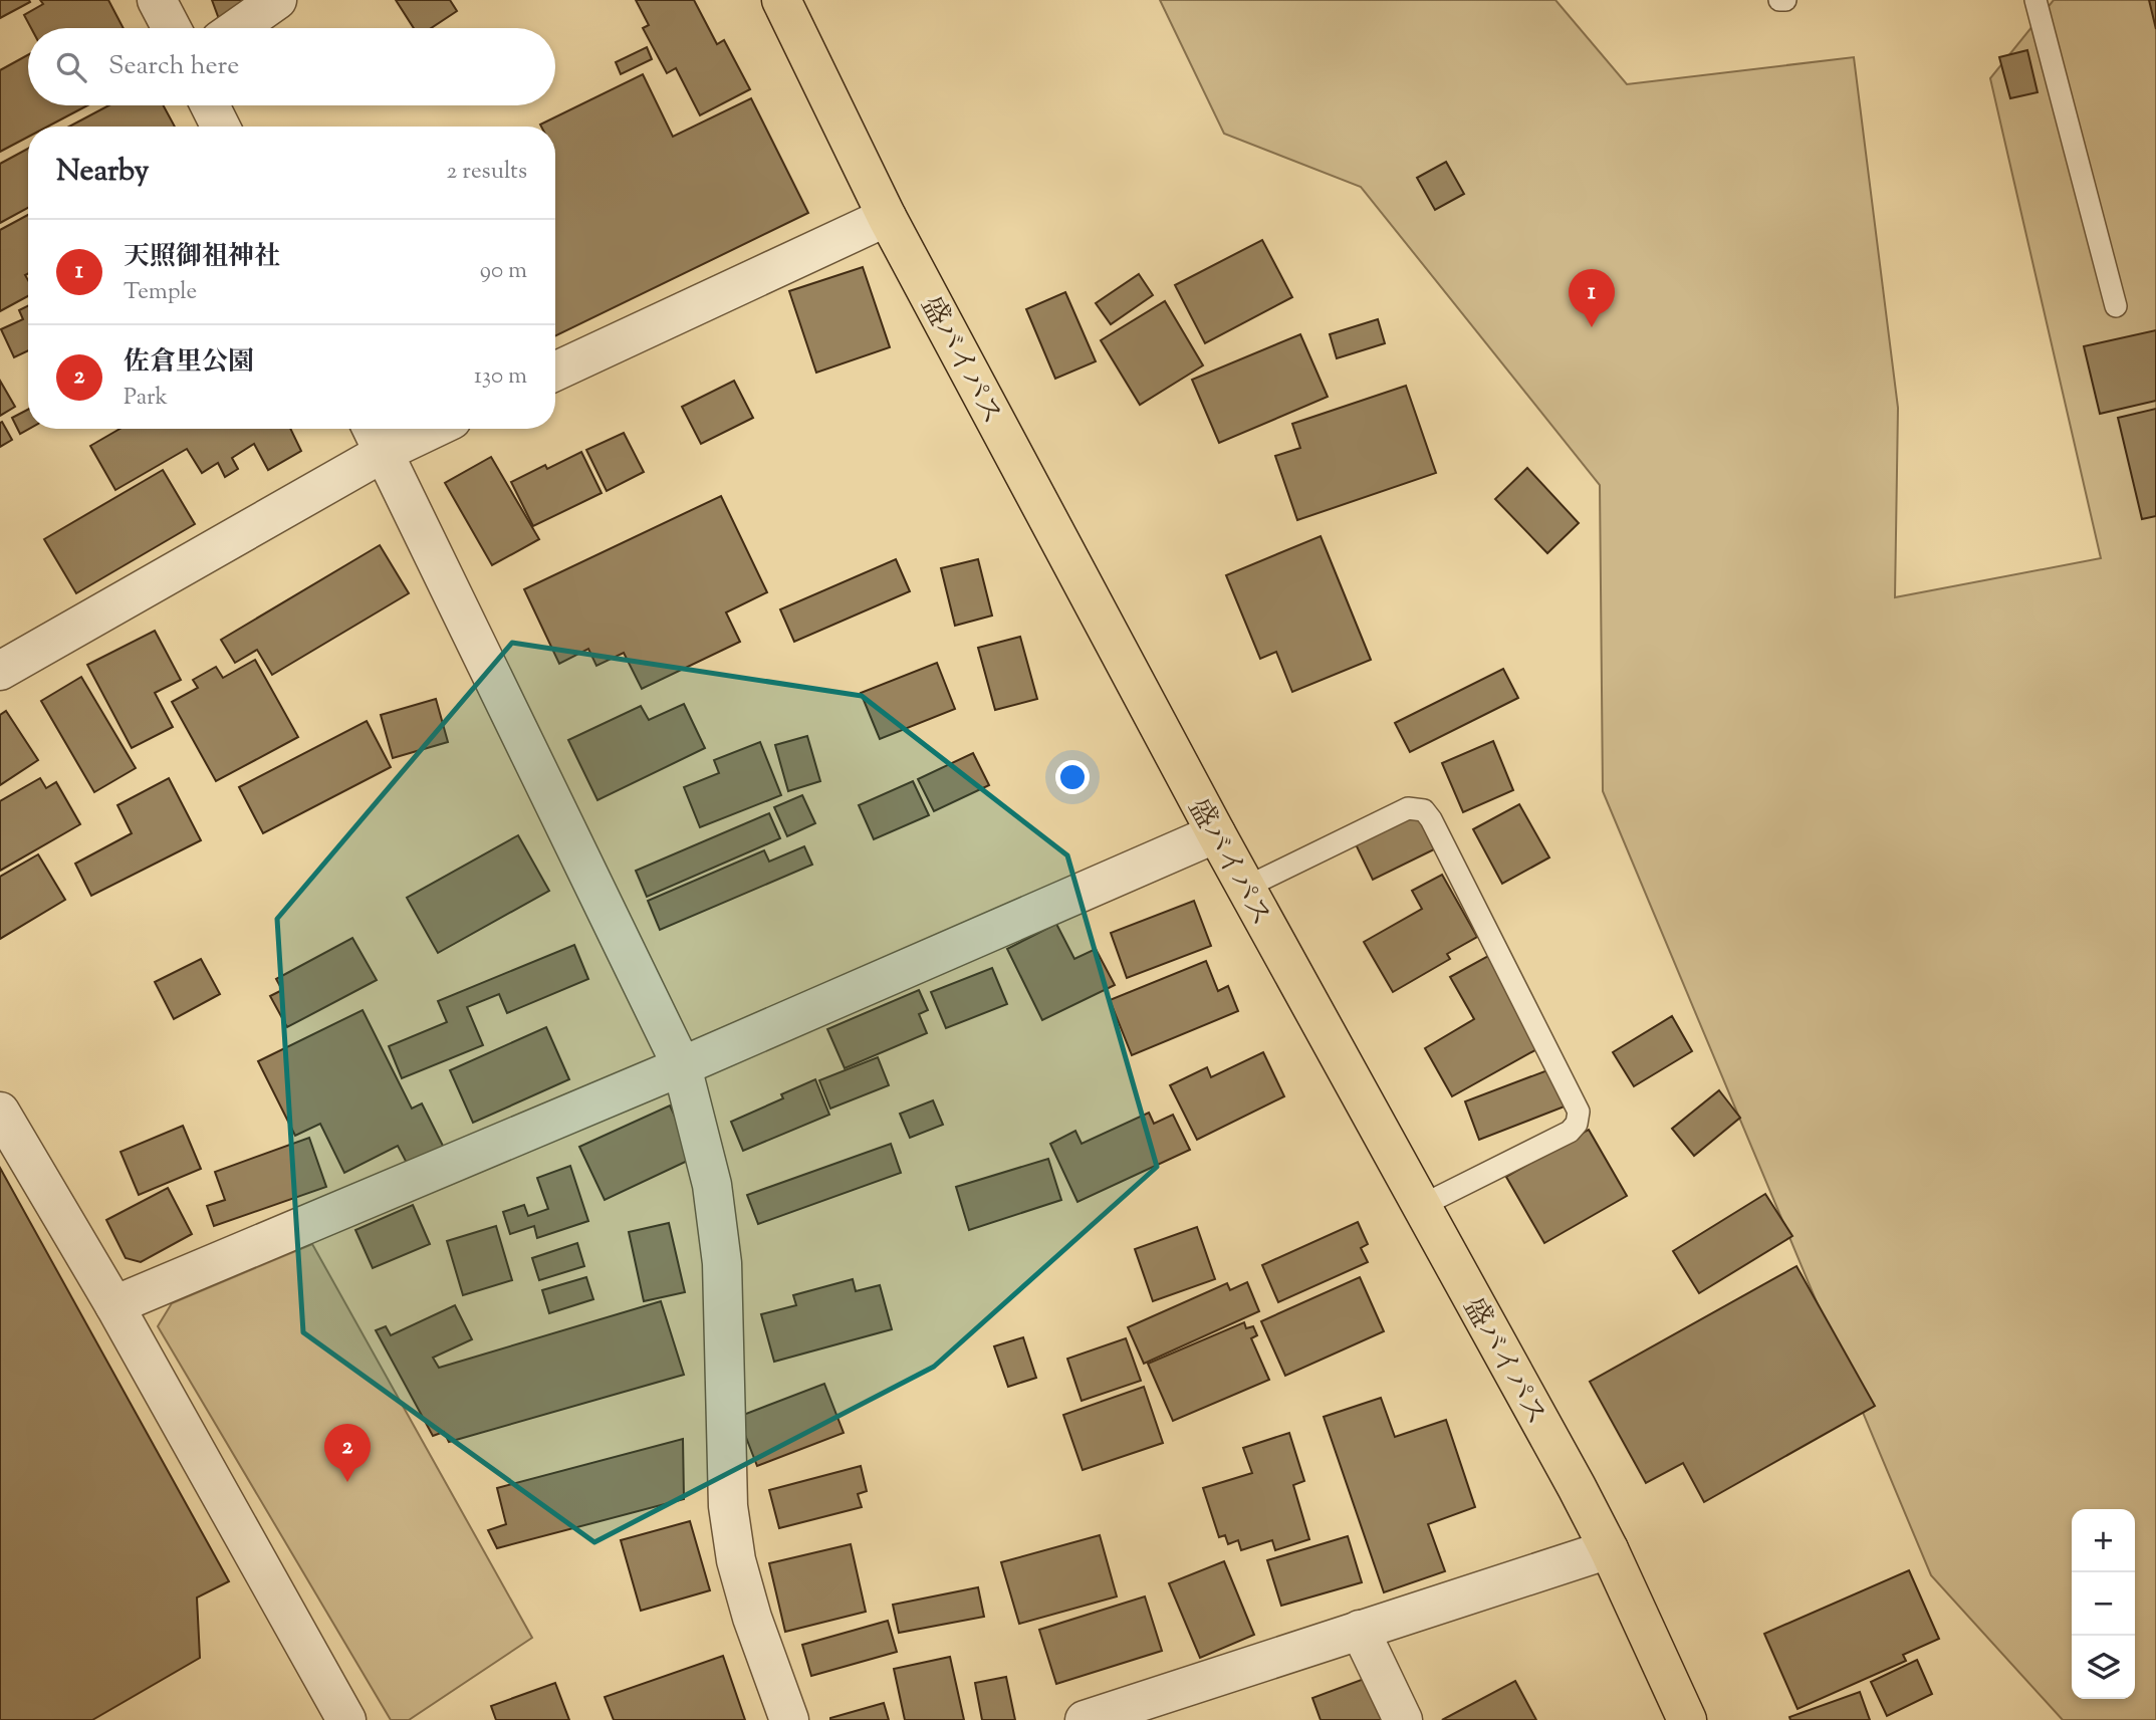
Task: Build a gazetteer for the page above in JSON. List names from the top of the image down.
{
  "streets": {
    "highway": ["盛バイパス"]
  },
  "page": {
    "search": "Search here",
    "heading": ["Nearby", "2 results"],
    "list": [
      {
        "mark": "1",
        "name": "天照御祖神社",
        "note": "Temple",
        "value": "90 m"
      },
      {
        "mark": "2",
        "name": "佐倉里公園",
        "note": "Park",
        "value": "130 m"
      }
    ],
    "pins": ["1", "2"],
    "map_buttons": ["+", "−"]
  }
}
